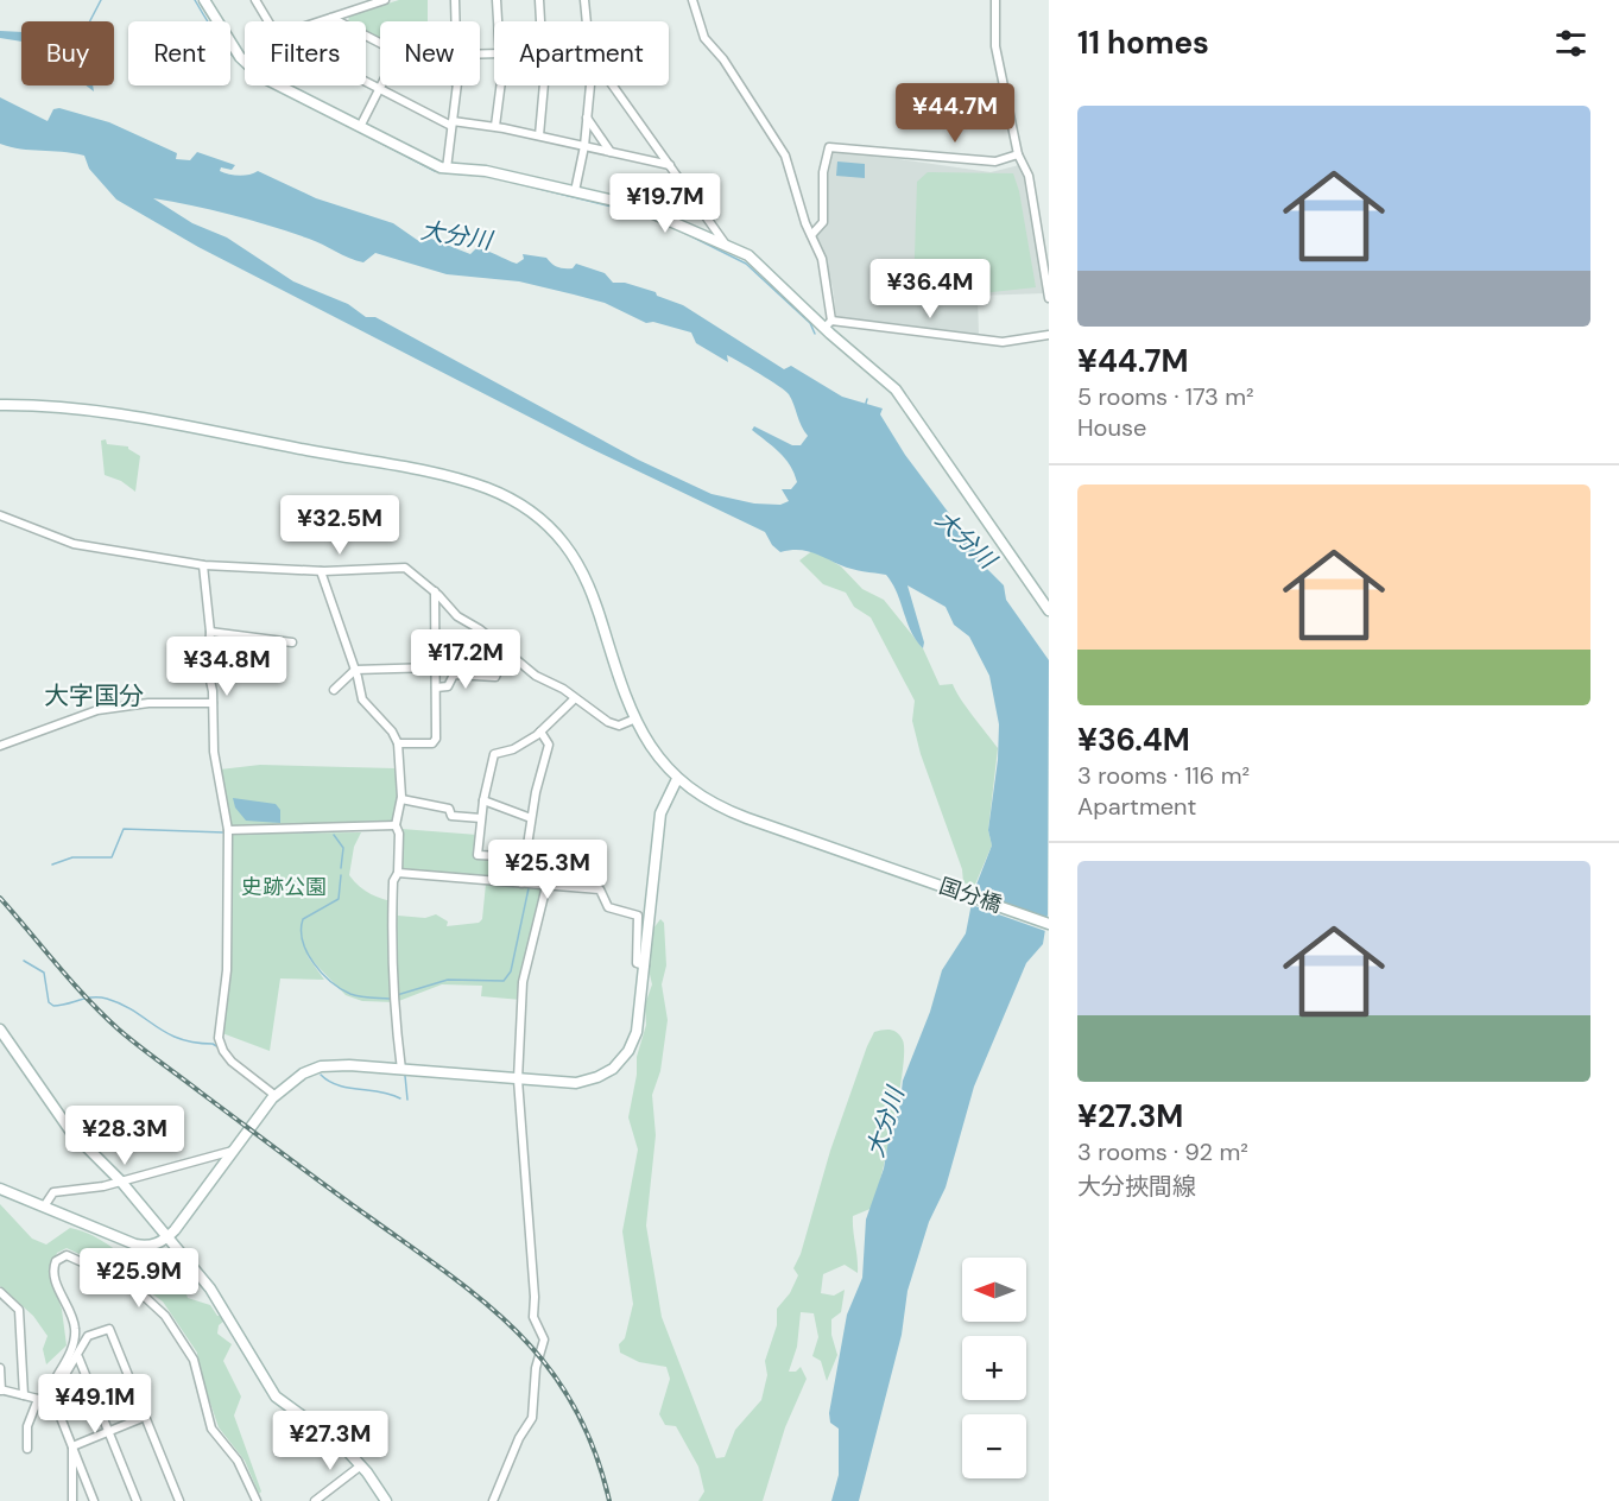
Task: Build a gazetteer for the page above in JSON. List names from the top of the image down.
{
  "streets": {
    "street": ["国分橋"]
  },
  "districts": ["大字国分"],
  "water": ["大分川"],
  "parks": ["史跡公園"],
  "north": "left",
  "page": {
    "heading": "11 homes",
    "chip": [
      "Buy",
      "Rent",
      "Filters",
      "New",
      "Apartment"
    ],
    "price": [
      "¥44.7M",
      "¥19.7M",
      "¥36.4M",
      "¥32.5M",
      "¥17.2M",
      "¥34.8M",
      "¥25.3M",
      "¥28.3M",
      "¥25.9M",
      "¥49.1M",
      "¥27.3M"
    ],
    "list": [
      {
        "name": "¥44.7M",
        "note": "5 rooms · 173 m² · House"
      },
      {
        "name": "¥36.4M",
        "note": "3 rooms · 116 m² · Apartment"
      },
      {
        "name": "¥27.3M",
        "note": "3 rooms · 92 m² · 大分挾間線"
      }
    ],
    "map_buttons": ["+", "−"]
  }
}
